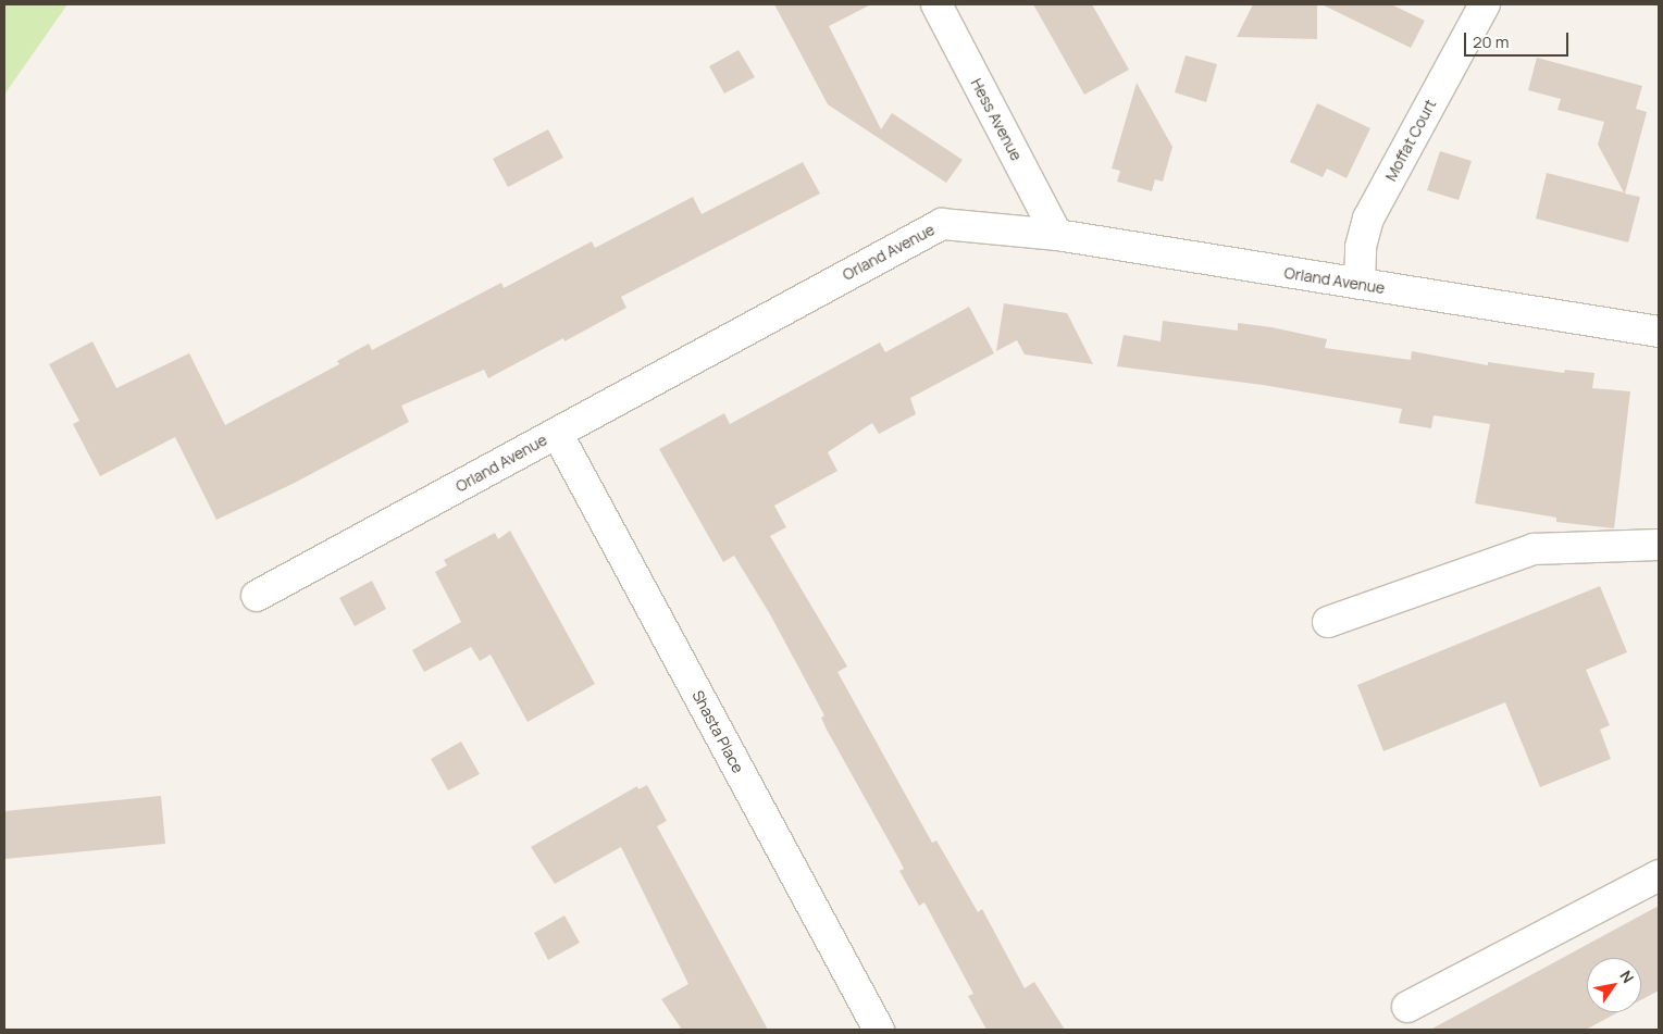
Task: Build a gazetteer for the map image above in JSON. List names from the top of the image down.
{
  "streets": {
    "street": [
      "Hess Avenue",
      "Moffat Court",
      "Orland Avenue",
      "Shasta Place"
    ]
  },
  "crossings": [
    ["Hess Avenue", "Orland Avenue"],
    ["Moffat Court", "Orland Avenue"],
    ["Orland Avenue", "Shasta Place"]
  ],
  "scale_bar": "20 m",
  "north": "top right"
}
